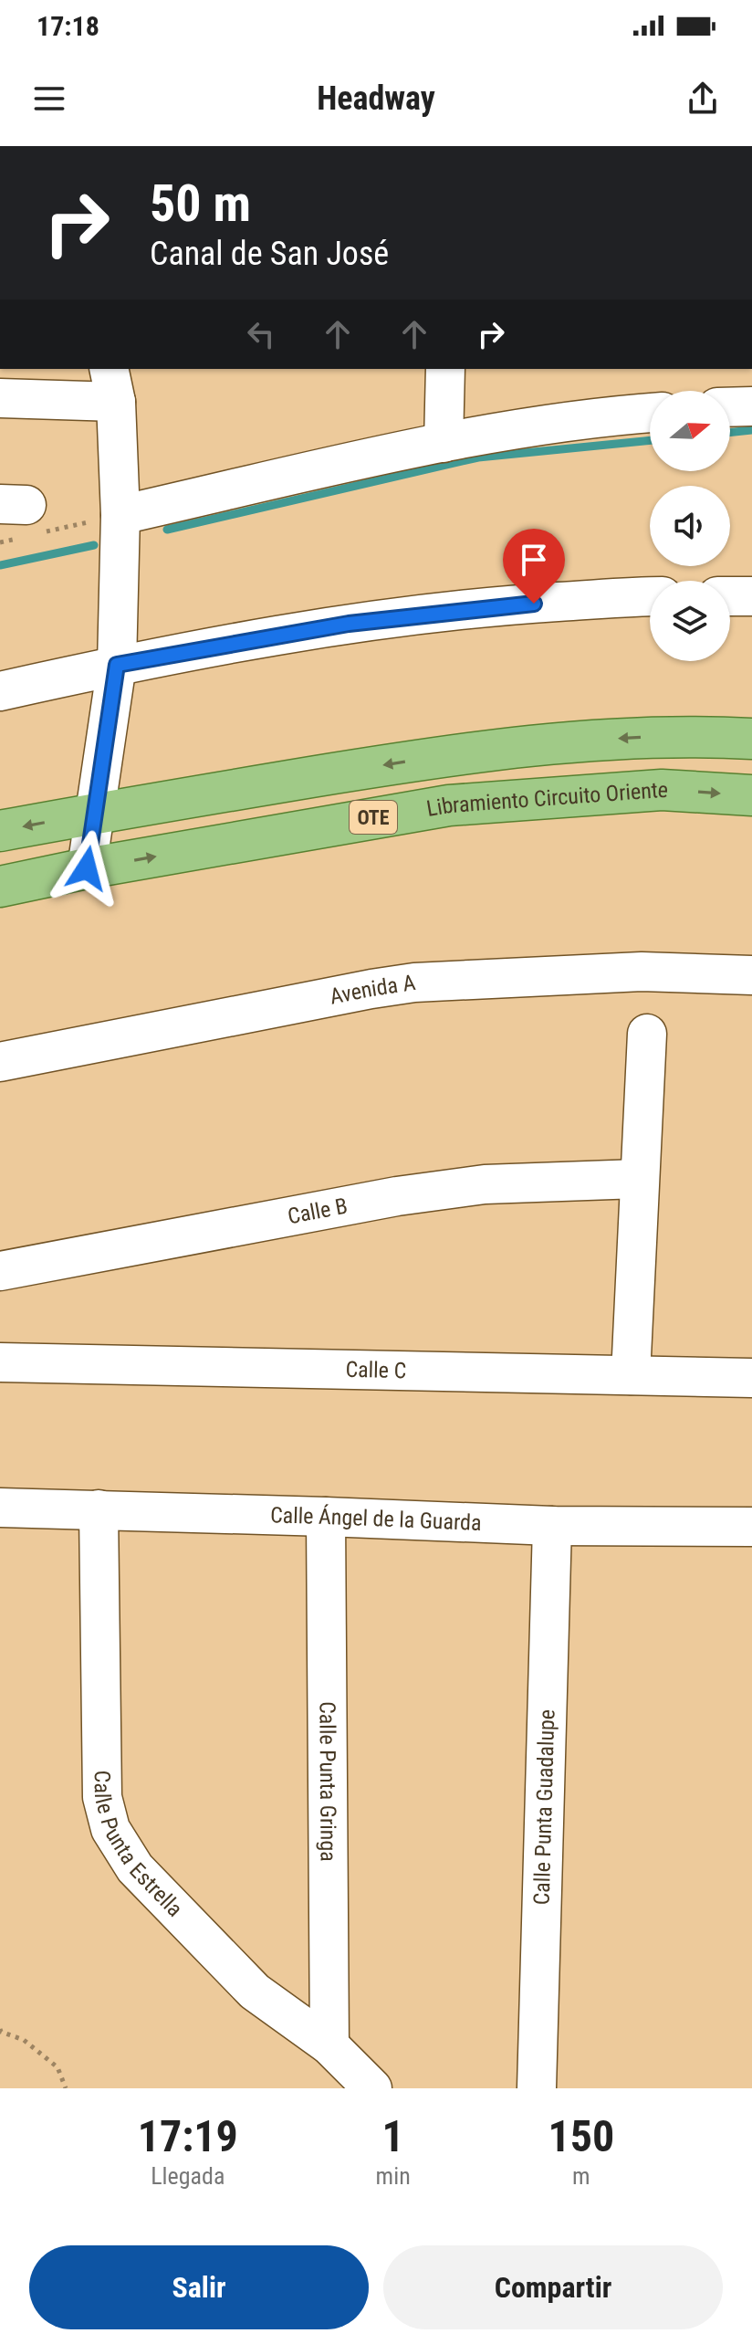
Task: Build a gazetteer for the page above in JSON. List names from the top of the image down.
{
  "streets": {
    "main road": ["Libramiento Circuito Oriente", "OTE"],
    "street": [
      "Avenida A",
      "Calle B",
      "Calle C",
      "Calle Ángel de la Guarda",
      "Calle Punta Gringa",
      "Calle Punta Guadalupe",
      "Calle Punta Estrella"
    ]
  },
  "crossings": [
    ["Calle Ángel de la Guarda", "Calle Punta Gringa"],
    ["Calle Ángel de la Guarda", "Calle Punta Guadalupe"],
    ["Calle Ángel de la Guarda", "Calle Punta Estrella"],
    ["Calle Punta Gringa", "Calle Punta Estrella"]
  ],
  "north": "right",
  "page": {
    "status": "17:18",
    "header": "Headway",
    "turn": ["50 m", "Canal de San José"],
    "eta": [
      "17:19",
      "Llegada",
      "1",
      "min",
      "150",
      "m"
    ],
    "buttons": ["Salir", "Compartir"]
  }
}
